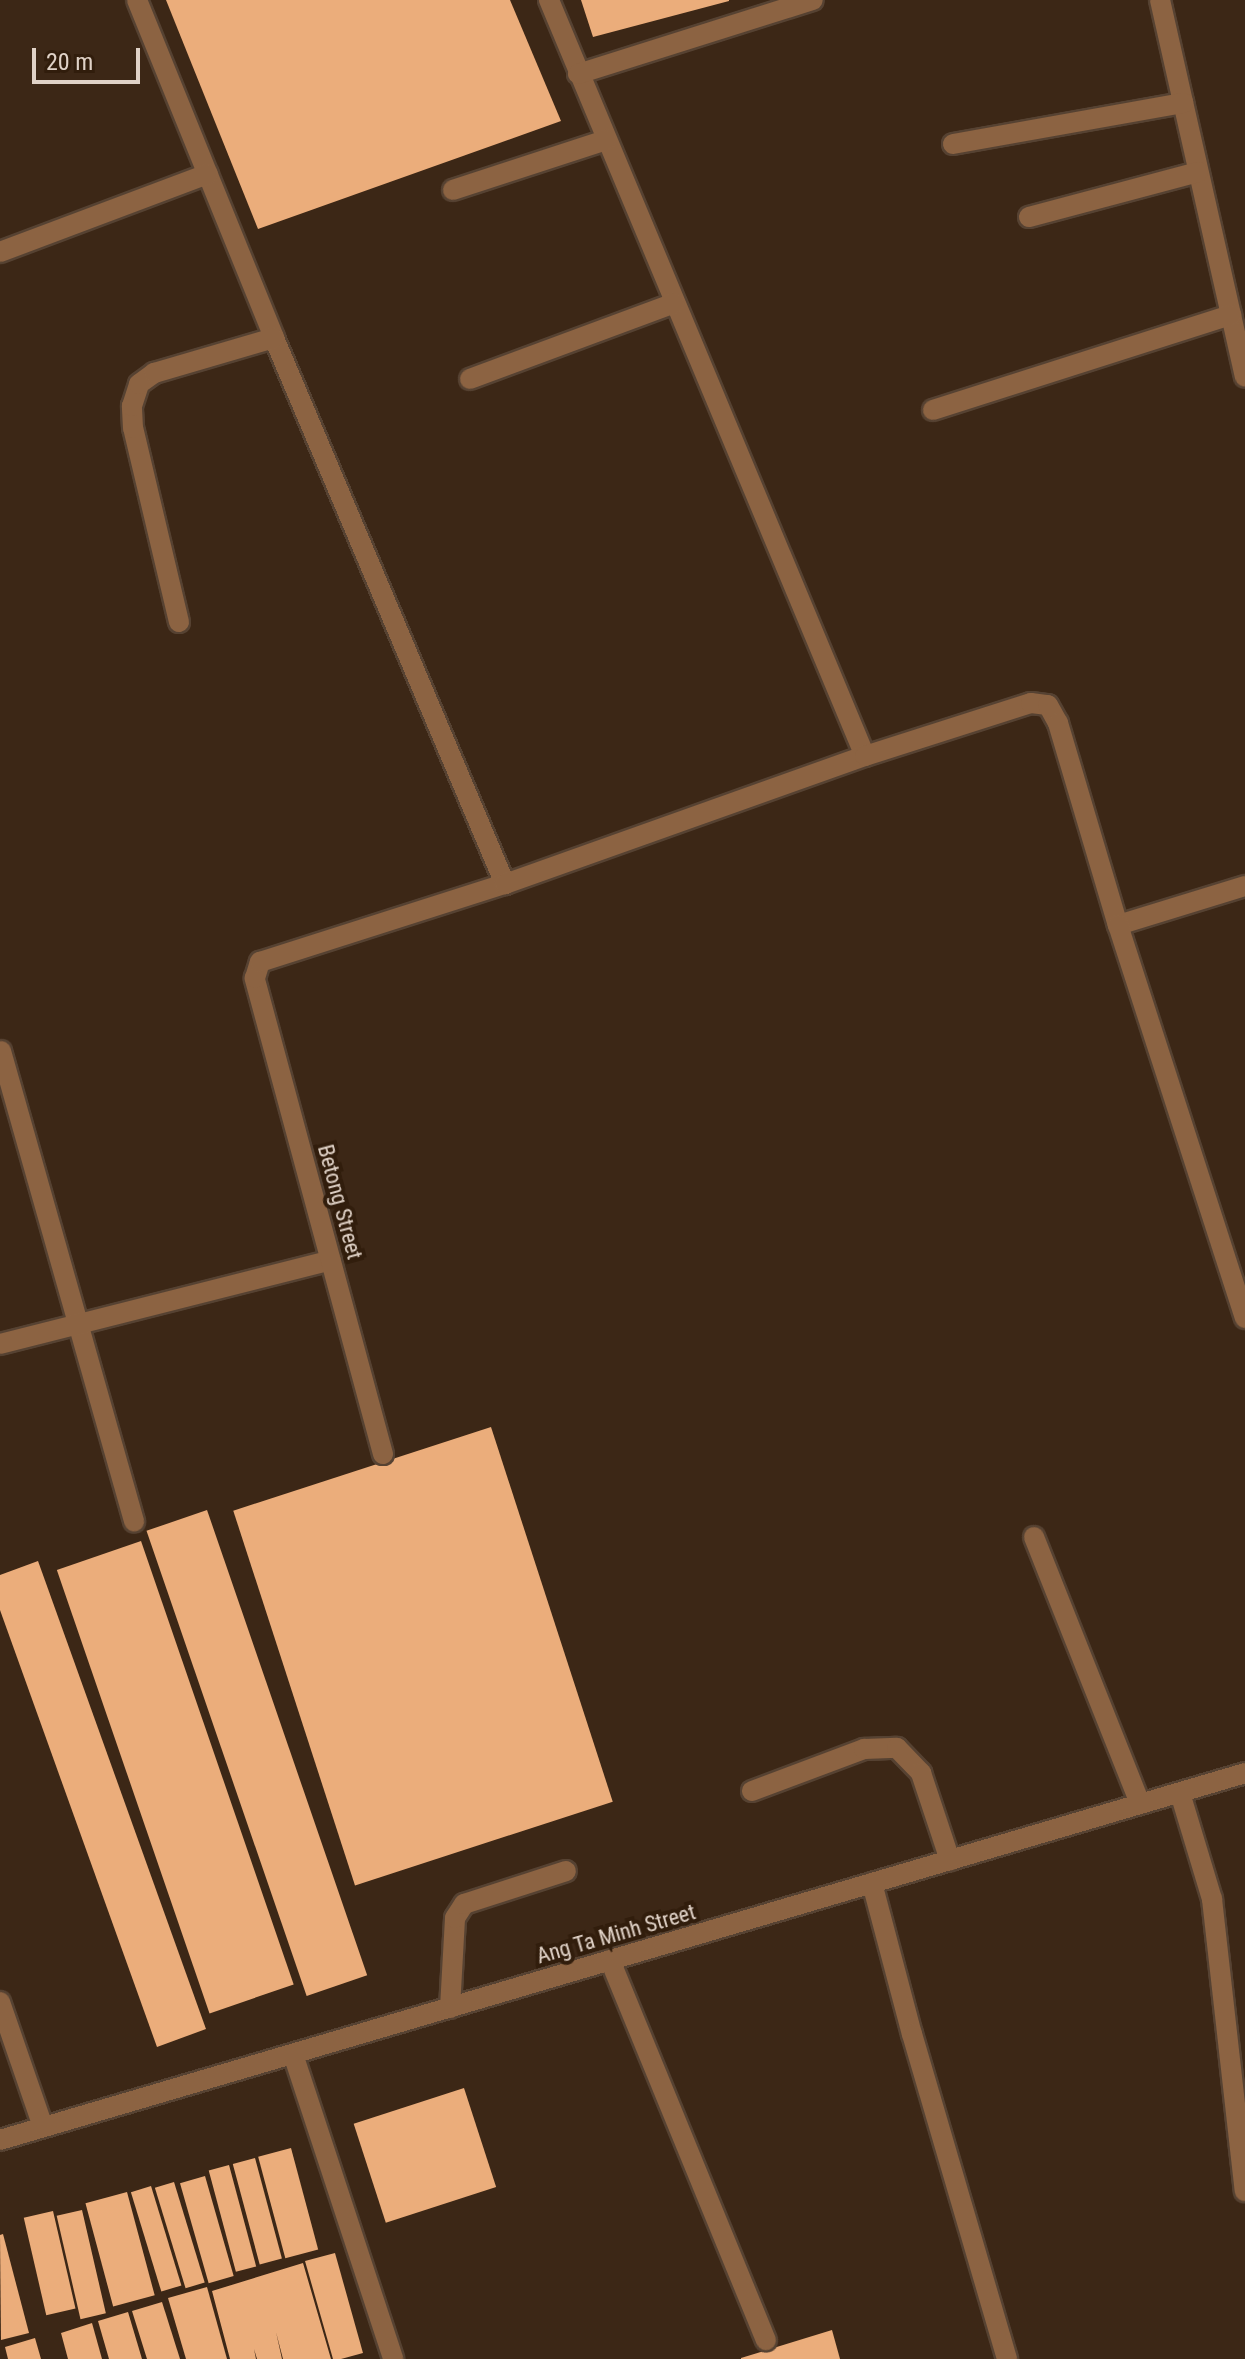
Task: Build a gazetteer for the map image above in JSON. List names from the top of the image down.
{
  "streets": {
    "street": ["Betong Street", "Ang Ta Minh Street"]
  },
  "scale_bar": "20 m"
}
